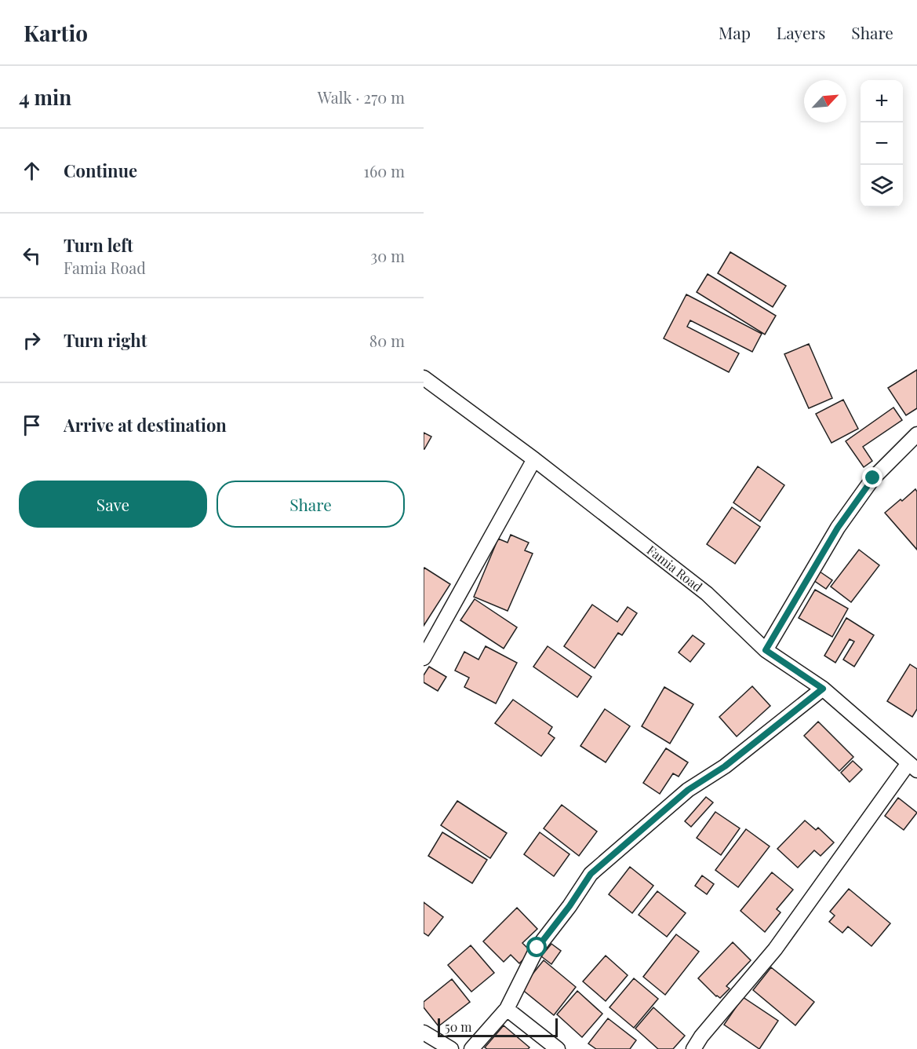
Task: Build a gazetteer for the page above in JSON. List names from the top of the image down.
{
  "streets": {
    "street": ["Famia Road"]
  },
  "scale_bar": "50 m",
  "north": "top right",
  "page": {
    "header": "Kartio",
    "nav": ["Map", "Layers", "Share"],
    "heading": ["4 min", "Walk · 270 m"],
    "map_buttons": ["+", "−"],
    "list": [
      ["Continue", "160 m"],
      ["Turn left", "Famia Road", "30 m"],
      ["Turn right", "80 m"],
      "Arrive at destination"
    ],
    "buttons": ["Save", "Share"],
    "scale": "50 m"
  }
}
